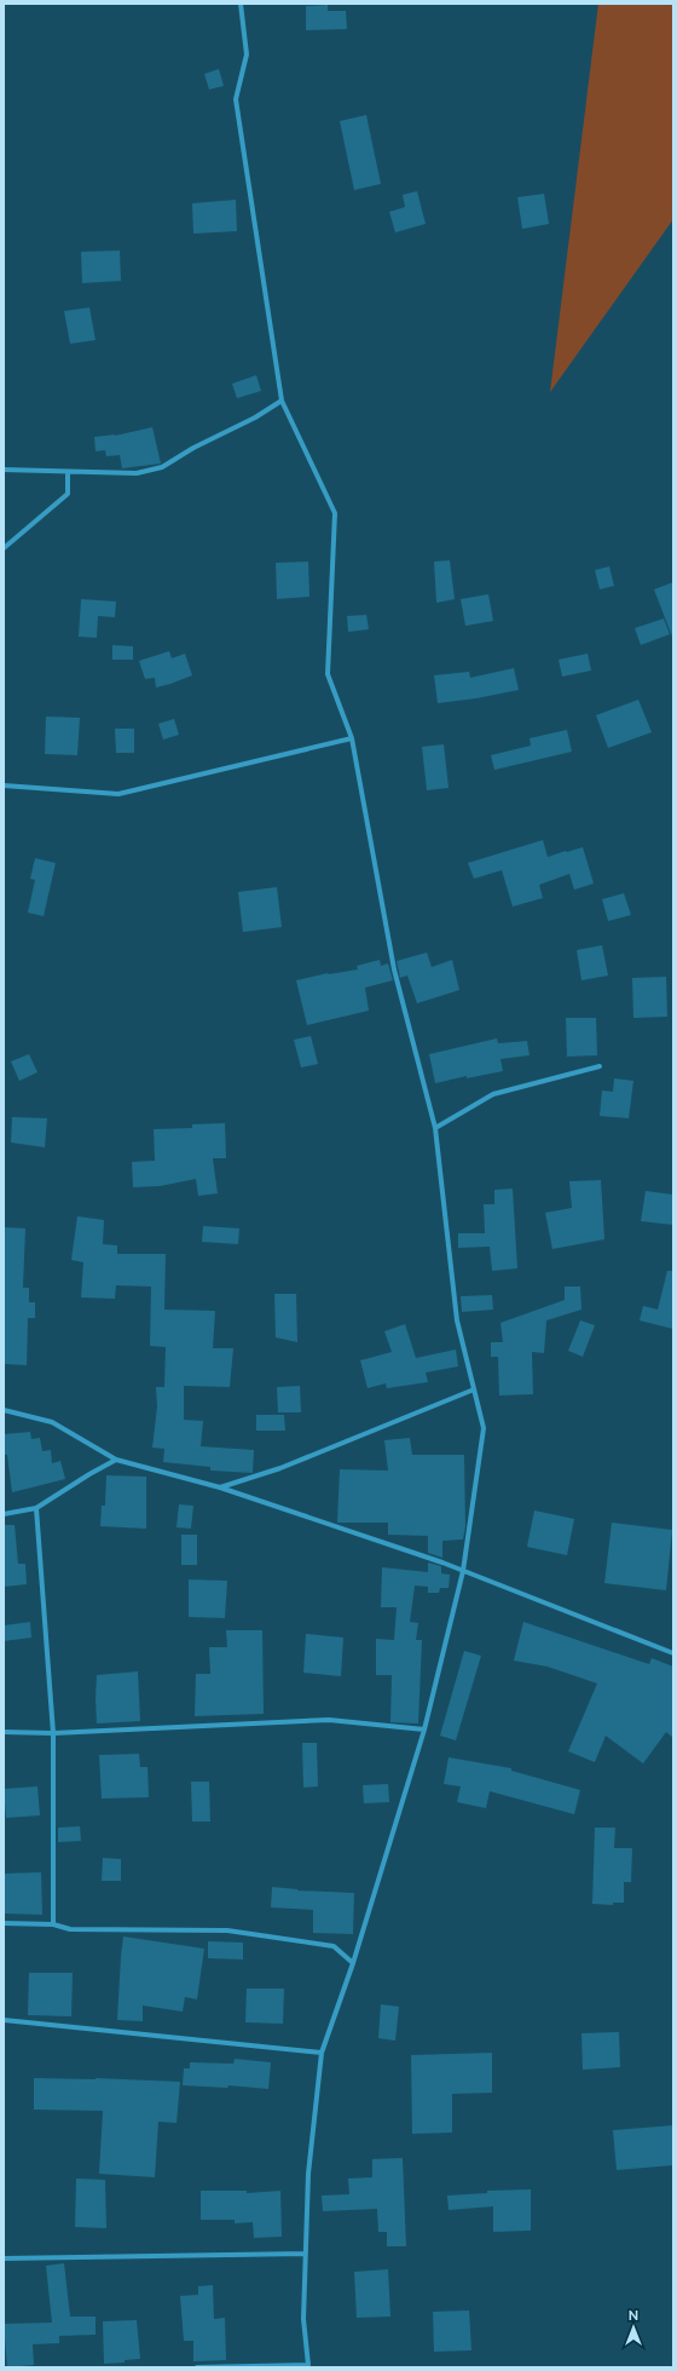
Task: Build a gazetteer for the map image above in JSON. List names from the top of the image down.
{
  "north": "top"
}
